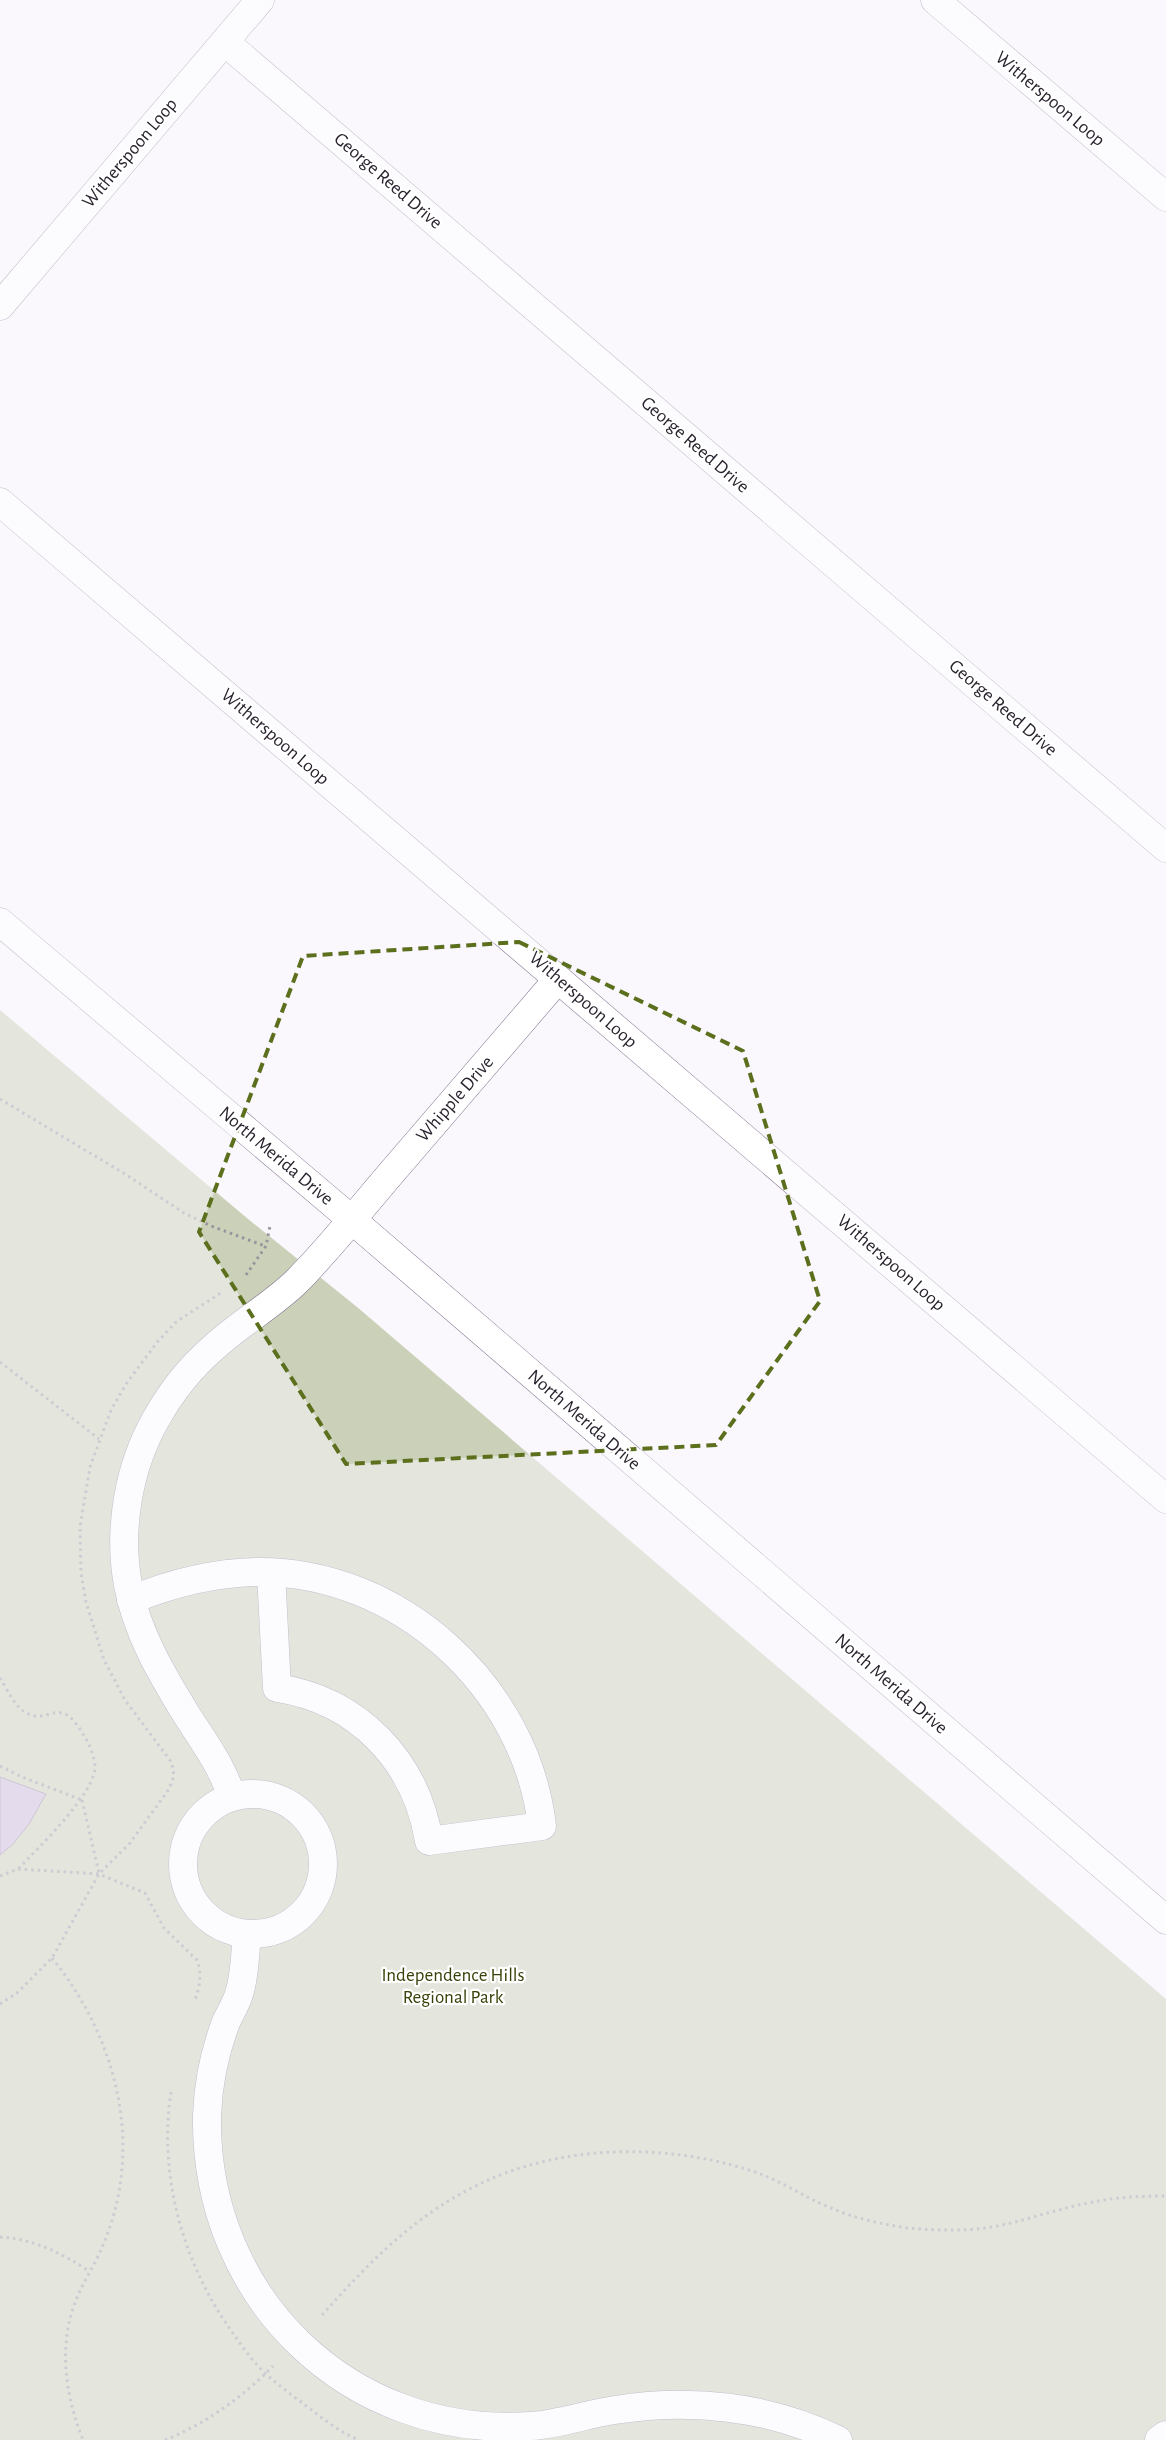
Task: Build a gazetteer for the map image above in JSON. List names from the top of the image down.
{
  "streets": {
    "street": [
      "Witherspoon Loop",
      "George Reed Drive",
      "Whipple Drive",
      "North Merida Drive"
    ]
  },
  "crossings": [
    ["Witherspoon Loop", "George Reed Drive"],
    ["Witherspoon Loop", "Whipple Drive"],
    ["Whipple Drive", "North Merida Drive"]
  ],
  "parks": ["Independence Hills Regional Park"]
}
